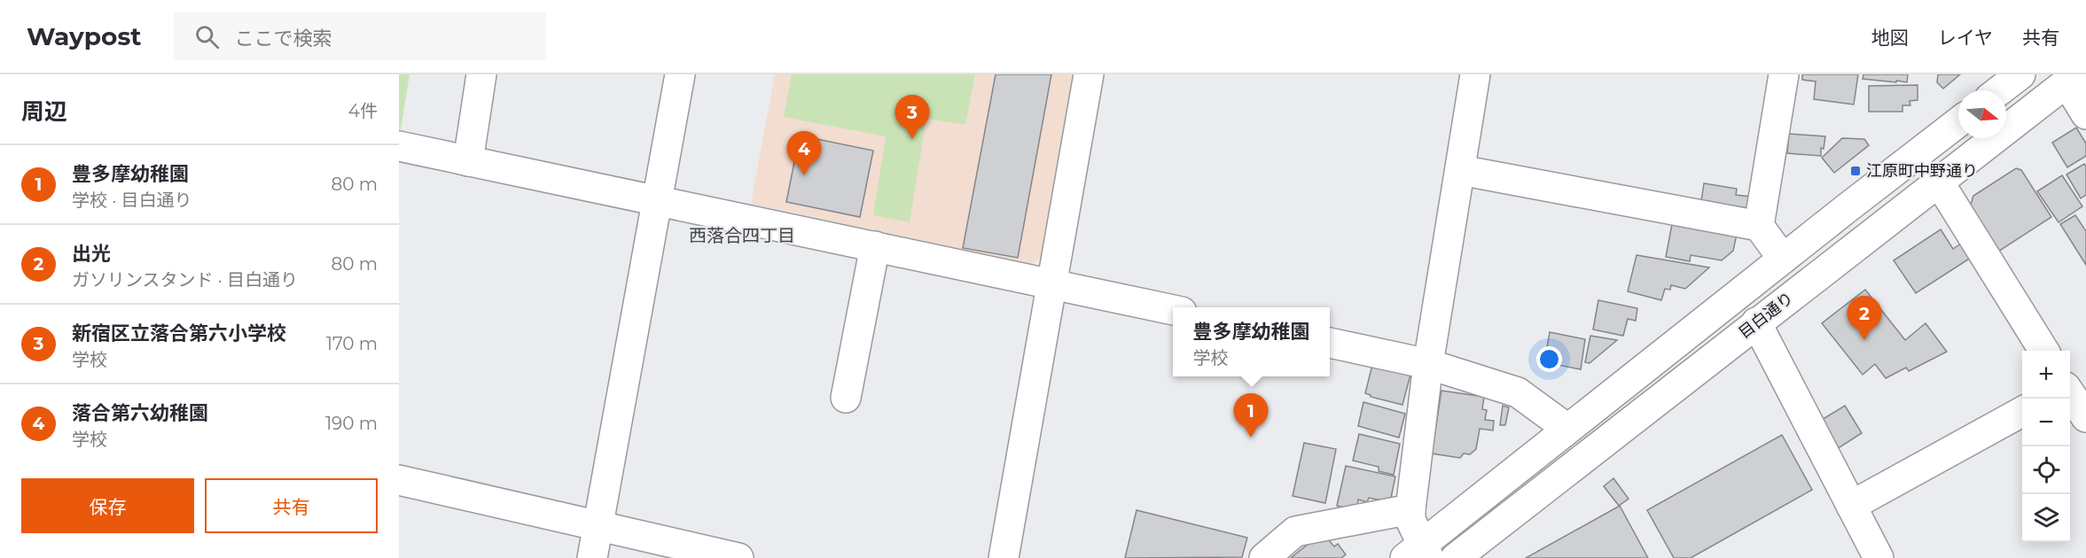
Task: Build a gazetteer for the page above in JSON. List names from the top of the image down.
{
  "streets": {
    "street": ["目白通り"]
  },
  "districts": ["西落合四丁目"],
  "places": {
    "transit": ["江原町中野通り"]
  },
  "north": "right",
  "page": {
    "header": "Waypost",
    "search": "ここで検索",
    "nav": ["地図", "レイヤ", "共有"],
    "heading": ["周辺", "4件"],
    "pins": [
      "3",
      "4",
      "2",
      "1"
    ],
    "list": [
      {
        "mark": "1",
        "name": "豊多摩幼稚園",
        "note": "学校 · 目白通り",
        "value": "80 m"
      },
      {
        "mark": "2",
        "name": "出光",
        "note": "ガソリンスタンド · 目白通り",
        "value": "80 m"
      },
      {
        "mark": "3",
        "name": "新宿区立落合第六小学校",
        "note": "学校",
        "value": "170 m"
      },
      {
        "mark": "4",
        "name": "落合第六幼稚園",
        "note": "学校",
        "value": "190 m"
      }
    ],
    "popup": ["豊多摩幼稚園", "学校"],
    "map_buttons": ["+", "−"],
    "buttons": ["保存", "共有"]
  }
}
